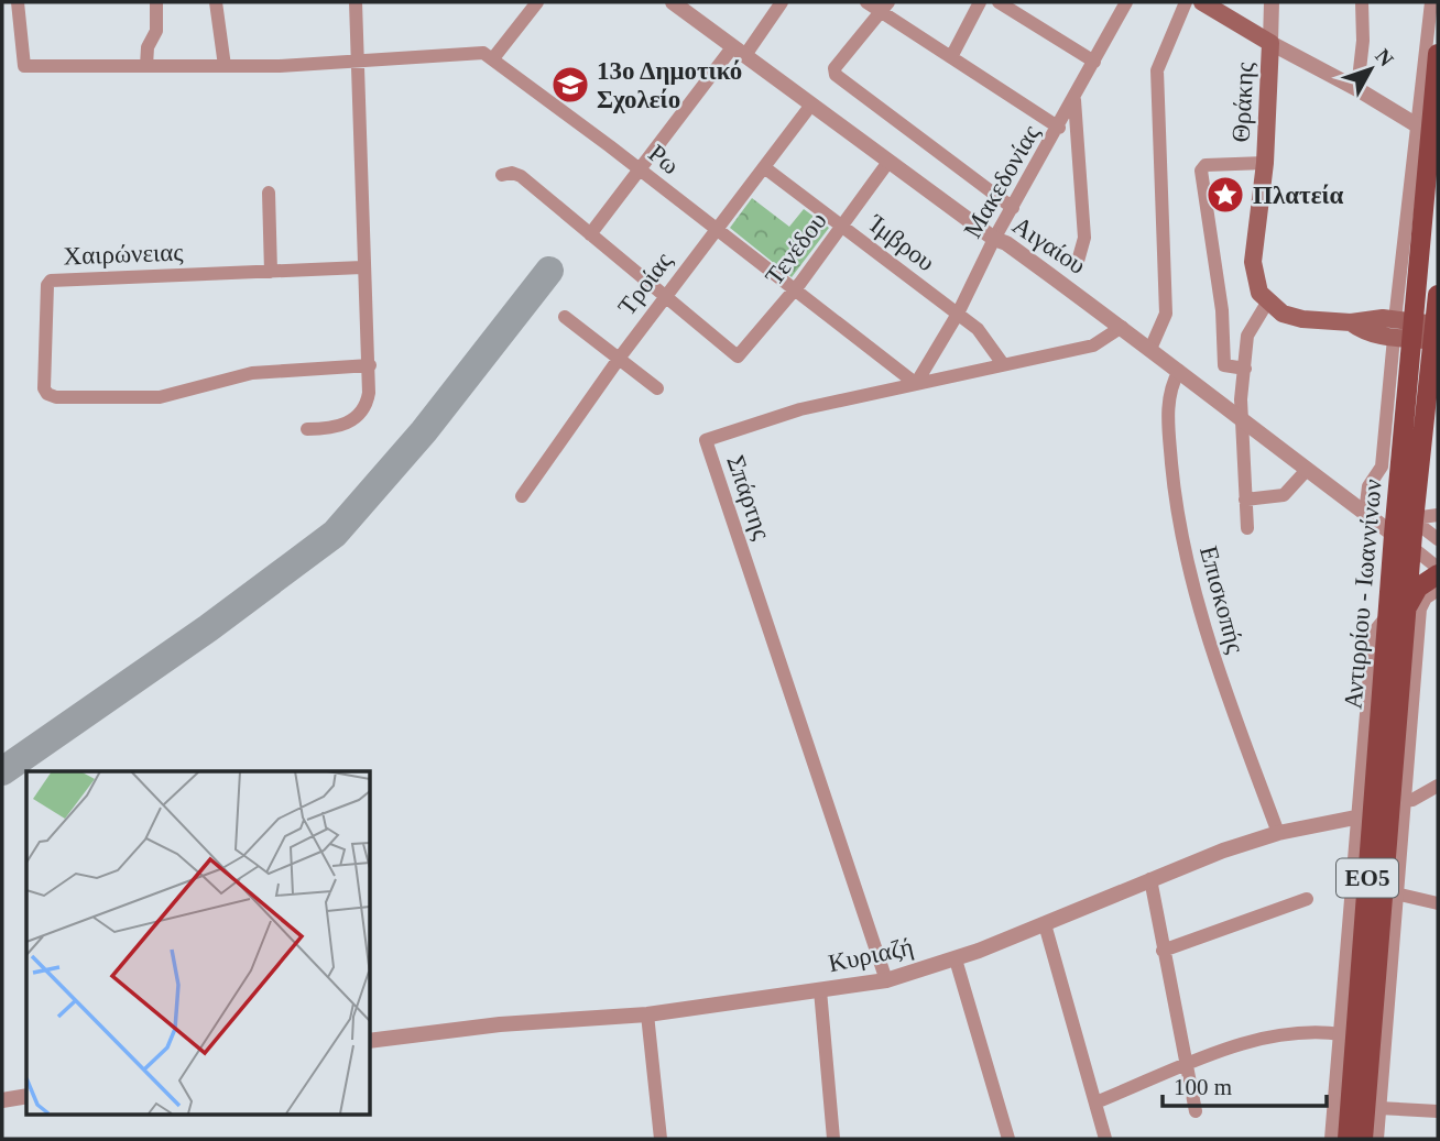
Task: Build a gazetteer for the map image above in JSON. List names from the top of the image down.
{
  "streets": {
    "main road": ["Θράκης", "Αντιρρίου - Ιωαννίνων", "ΕΟ5"],
    "street": [
      "Ρω",
      "Μακεδονίας",
      "Ίμβρου",
      "Αιγαίου",
      "Τενέδου",
      "Χαιρώνειας",
      "Τροίας",
      "Σπάρτης",
      "Επισκοπής",
      "Κυριαζή"
    ]
  },
  "crossings": [
    ["Ρω", "Μακεδονίας"],
    ["Ρω", "Τενέδου"],
    ["Ρω", "Τροίας"],
    ["Ρω", "Σπάρτης"],
    ["Μακεδονίας", "Ίμβρου"],
    ["Μακεδονίας", "Αιγαίου"],
    ["Μακεδονίας", "Σπάρτης"],
    ["Ίμβρου", "Τενέδου"],
    ["Ίμβρου", "Τροίας"],
    ["Ίμβρου", "Σπάρτης"],
    ["Αιγαίου", "Τενέδου"],
    ["Αιγαίου", "Τροίας"],
    ["Αιγαίου", "Σπάρτης"],
    ["Αιγαίου", "Αντιρρίου - Ιωαννίνων"],
    ["Αιγαίου", "Επισκοπής"],
    ["Τενέδου", "Τροίας"],
    ["Σπάρτης", "Κυριαζή"],
    ["Επισκοπής", "Κυριαζή"]
  ],
  "places": {
    "school or university": ["13ο Δημοτικό Σχολείο"],
    "place": ["Πλατεία"]
  },
  "scale_bar": "100 m",
  "north": "top right"
}
